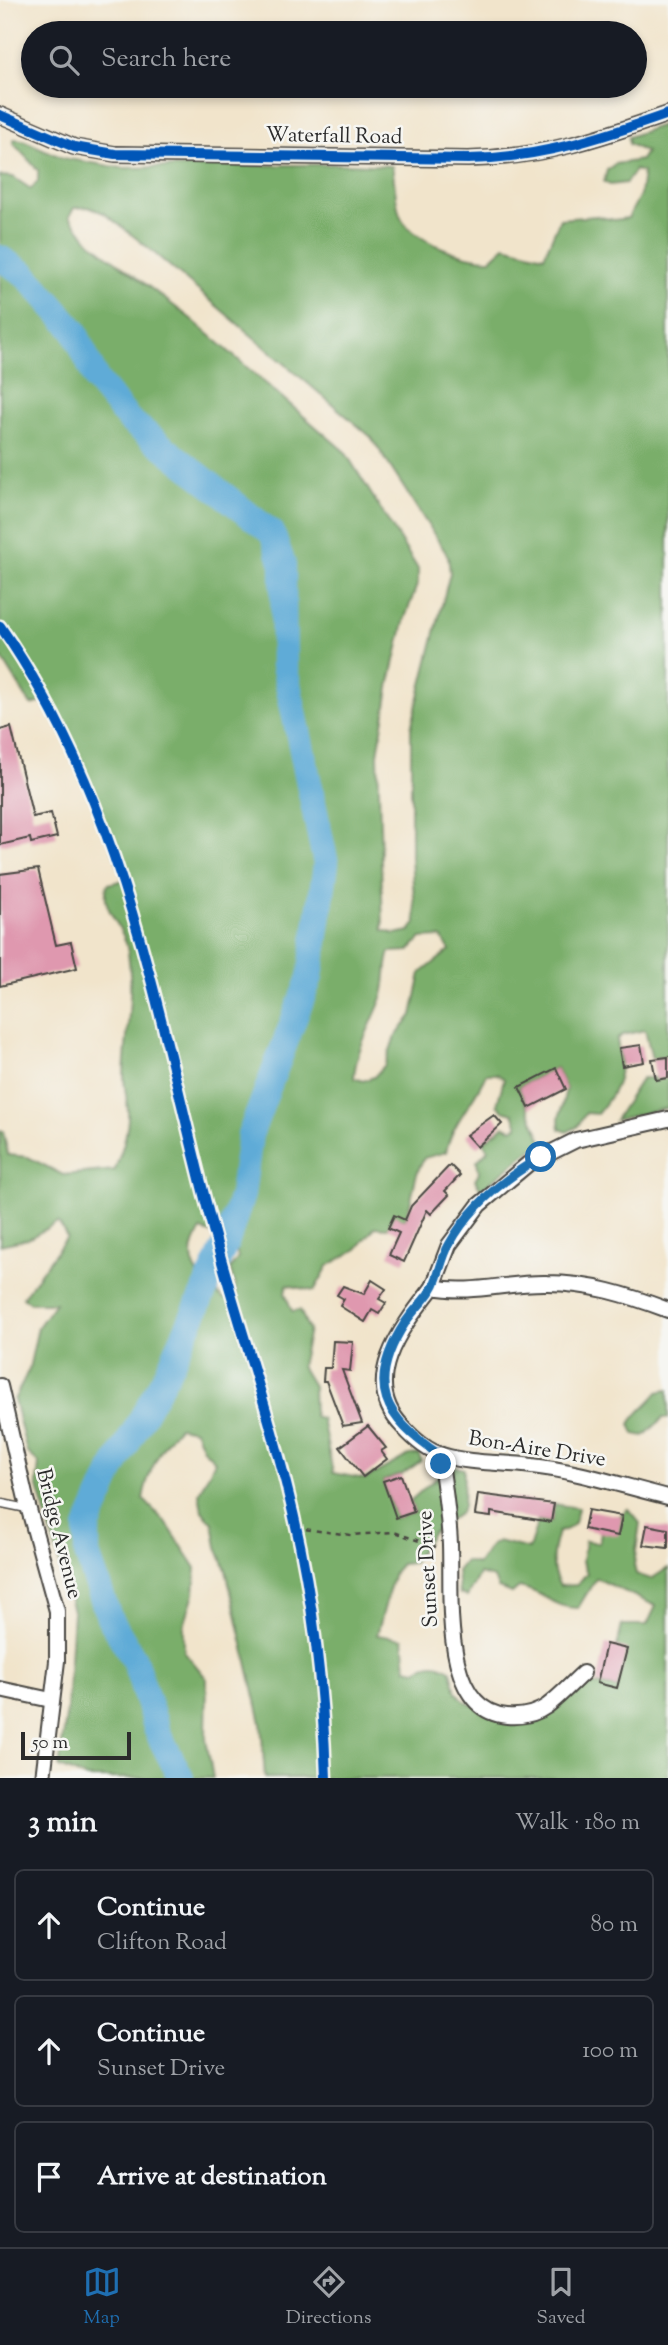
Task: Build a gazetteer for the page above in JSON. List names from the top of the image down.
{
  "streets": {
    "street": [
      "Waterfall Road",
      "Bon-Aire Drive",
      "Bridge Avenue",
      "Sunset Drive"
    ]
  },
  "crossings": [
    ["Bon-Aire Drive", "Sunset Drive"]
  ],
  "scale_bar": "50 m",
  "page": {
    "search": "Search here",
    "scale": "50 m",
    "heading": ["3 min", "Walk · 180 m"],
    "list": [
      ["Continue", "Clifton Road", "80 m"],
      ["Continue", "Sunset Drive", "100 m"],
      "Arrive at destination"
    ],
    "nav": ["Map", "Directions", "Saved"]
  }
}
